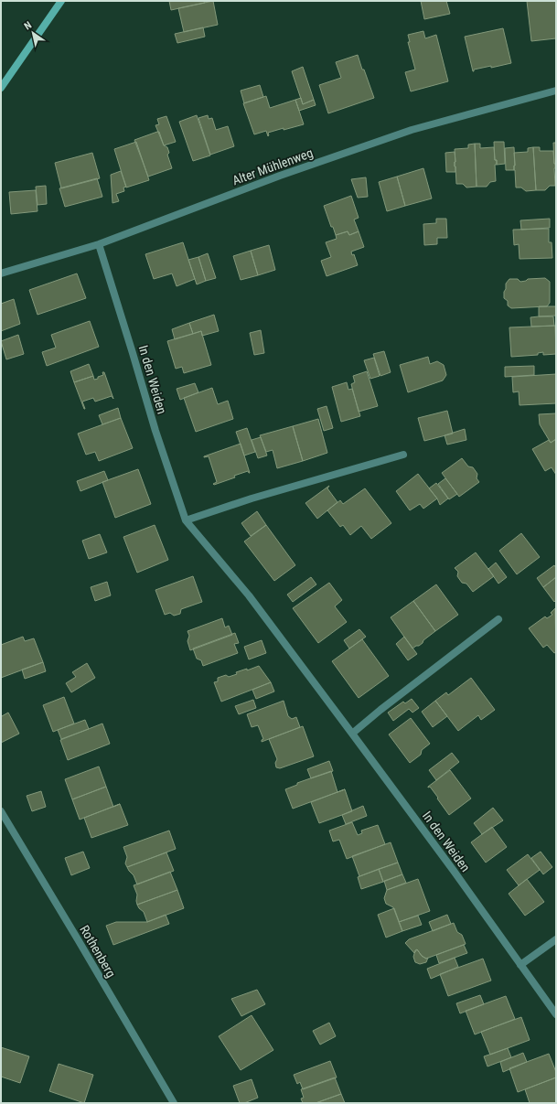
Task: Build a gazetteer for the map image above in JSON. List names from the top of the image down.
{
  "streets": {
    "street": ["Alter Mühlenweg", "In den Weiden", "Rothenberg"]
  },
  "crossings": [
    ["Alter Mühlenweg", "In den Weiden"]
  ],
  "north": "top left"
}
